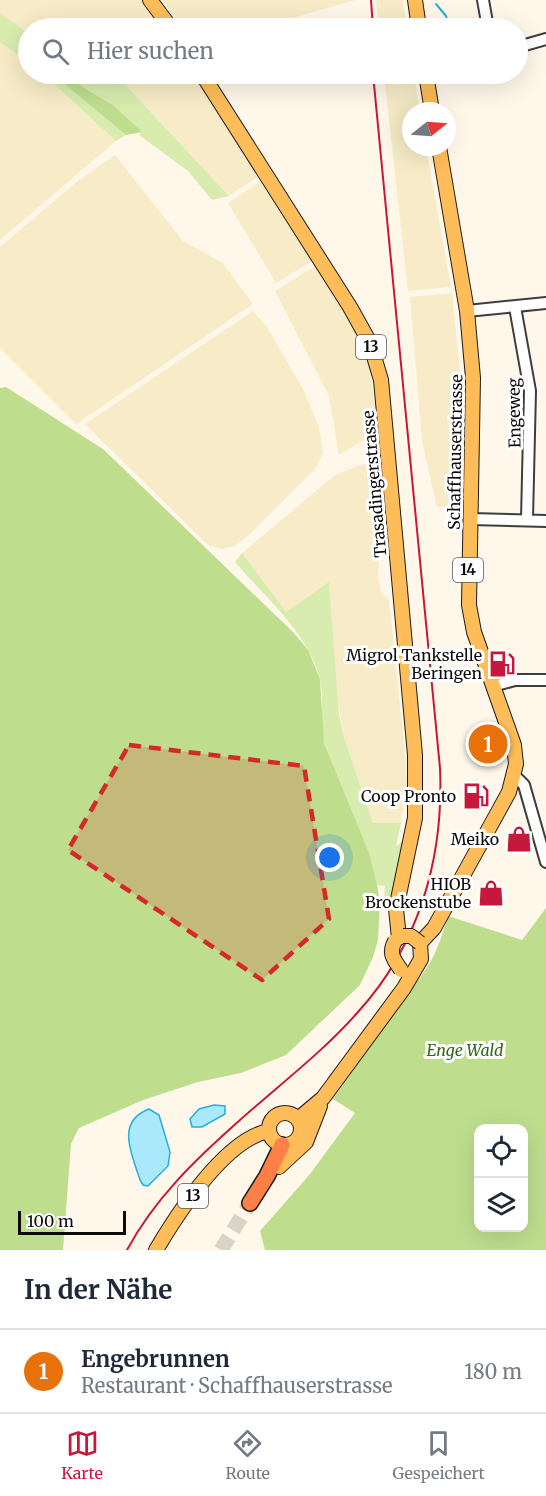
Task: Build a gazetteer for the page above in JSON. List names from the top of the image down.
{
  "streets": {
    "main road": [
      "13",
      "Schaffhauserstrasse",
      "Trasadingerstrasse",
      "14"
    ],
    "street": ["Engeweg"]
  },
  "crossings": [
    ["13", "Schaffhauserstrasse"],
    ["13", "Trasadingerstrasse"],
    ["Schaffhauserstrasse", "Trasadingerstrasse"]
  ],
  "parks": ["Enge Wald"],
  "places": {
    "fuel station": ["Migrol Tankstelle Beringen", "Coop Pronto"],
    "shop": ["Meiko", "HIOB Brockenstube"]
  },
  "scale_bar": "100 m",
  "north": "right",
  "page": {
    "search": "Hier suchen",
    "pins": "1",
    "scale": "100 m",
    "heading": "In der Nähe",
    "list": [
      {
        "mark": "1",
        "name": "Engebrunnen",
        "note": "Restaurant · Schaffhauserstrasse",
        "value": "180 m"
      }
    ],
    "nav": ["Karte", "Route", "Gespeichert"]
  }
}
